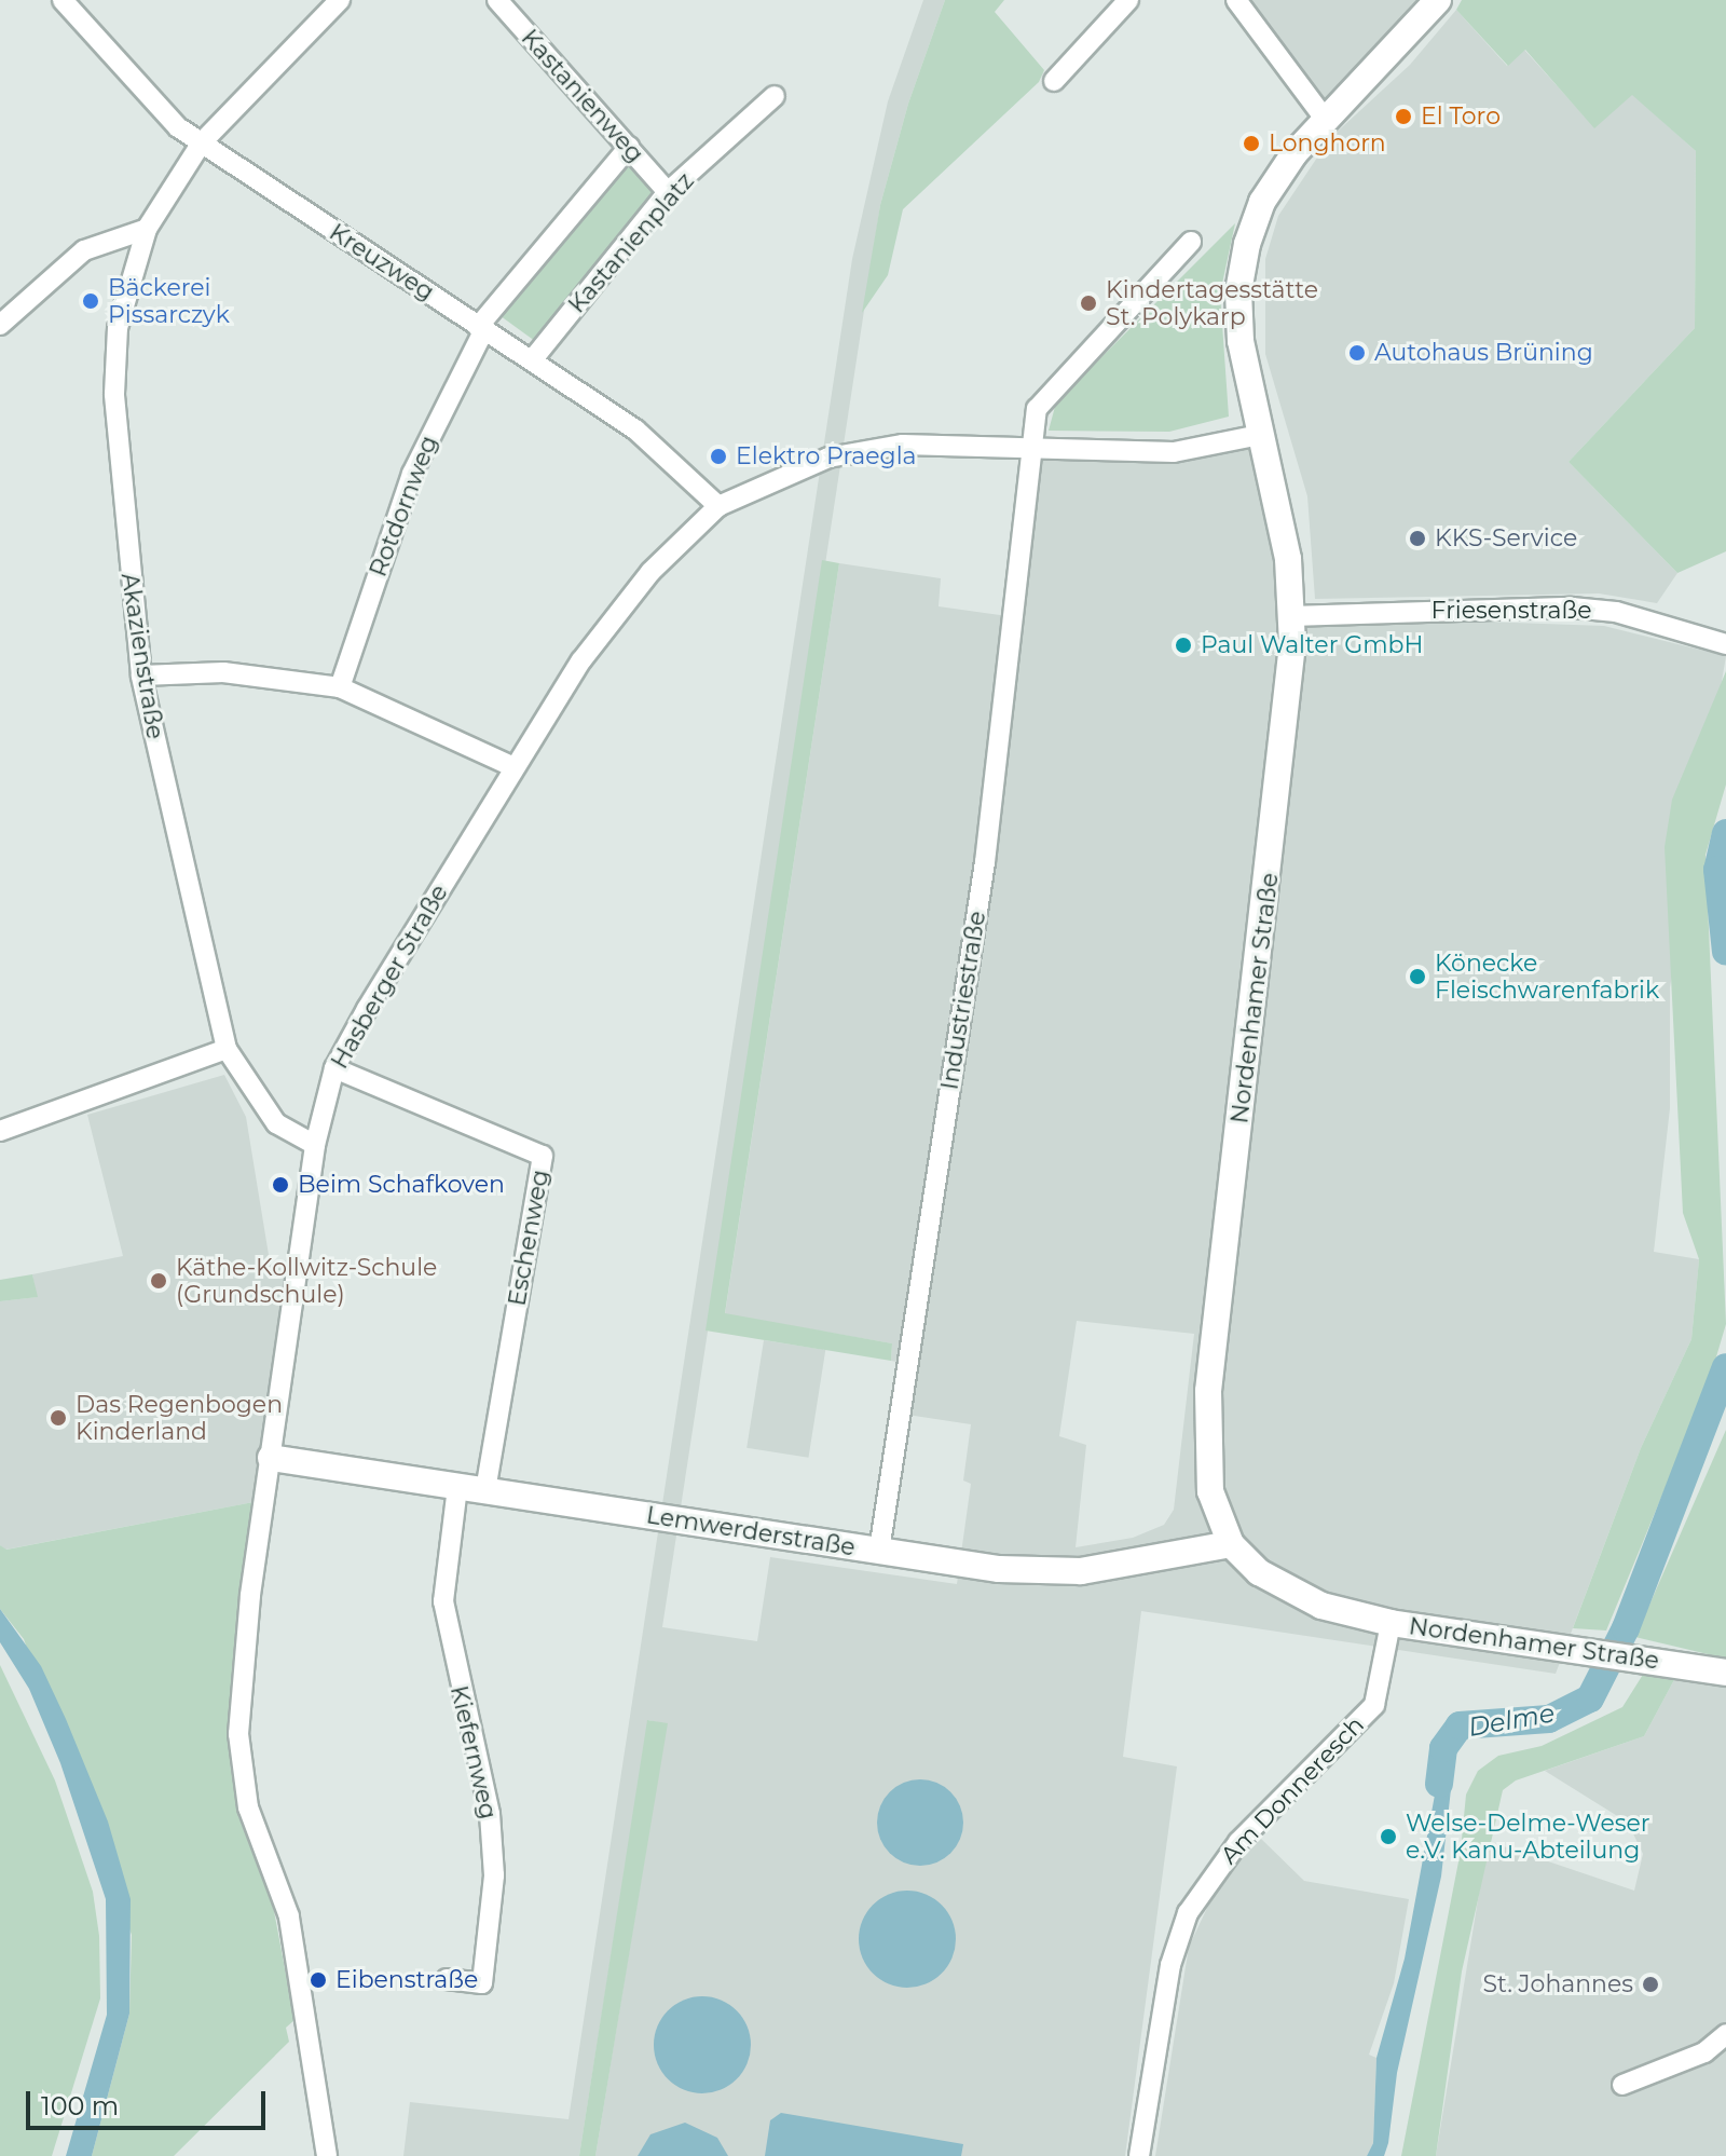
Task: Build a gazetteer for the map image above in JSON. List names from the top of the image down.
{
  "streets": {
    "street": [
      "Kastanienweg",
      "Kastanienplatz",
      "Kreuzweg",
      "Rotdornweg",
      "Friesenstraße",
      "Akazienstraße",
      "Hasberger Straße",
      "Nordenhamer Straße",
      "Industriestraße",
      "Eschenweg",
      "Lemwerderstraße",
      "Kiefernweg",
      "Am Donneresch"
    ]
  },
  "crossings": [
    ["Kastanienweg", "Kastanienplatz"],
    ["Kastanienplatz", "Kreuzweg"],
    ["Kreuzweg", "Rotdornweg"],
    ["Kreuzweg", "Akazienstraße"],
    ["Kreuzweg", "Hasberger Straße"],
    ["Friesenstraße", "Nordenhamer Straße"],
    ["Akazienstraße", "Hasberger Straße"],
    ["Hasberger Straße", "Nordenhamer Straße"],
    ["Hasberger Straße", "Industriestraße"],
    ["Hasberger Straße", "Eschenweg"],
    ["Hasberger Straße", "Lemwerderstraße"],
    ["Nordenhamer Straße", "Lemwerderstraße"],
    ["Nordenhamer Straße", "Am Donneresch"],
    ["Industriestraße", "Lemwerderstraße"],
    ["Eschenweg", "Lemwerderstraße"],
    ["Lemwerderstraße", "Kiefernweg"]
  ],
  "water": ["Delme"],
  "places": [
    "El Toro",
    "Longhorn",
    "Bäckerei Pissarczyk",
    "Kindertagesstätte St. Polykarp",
    "Autohaus Brüning",
    "Elektro Praegla",
    "KKS-Service",
    "Paul Walter GmbH",
    "Könecke Fleischwarenfabrik",
    "Beim Schafkoven",
    "Käthe-Kollwitz-Schule (Grundschule)",
    "Das Regenbogen Kinderland",
    "Welse-Delme-Weser e.V. Kanu-Abteilung",
    "Eibenstraße",
    "St. Johannes"
  ],
  "scale_bar": "100 m"
}
